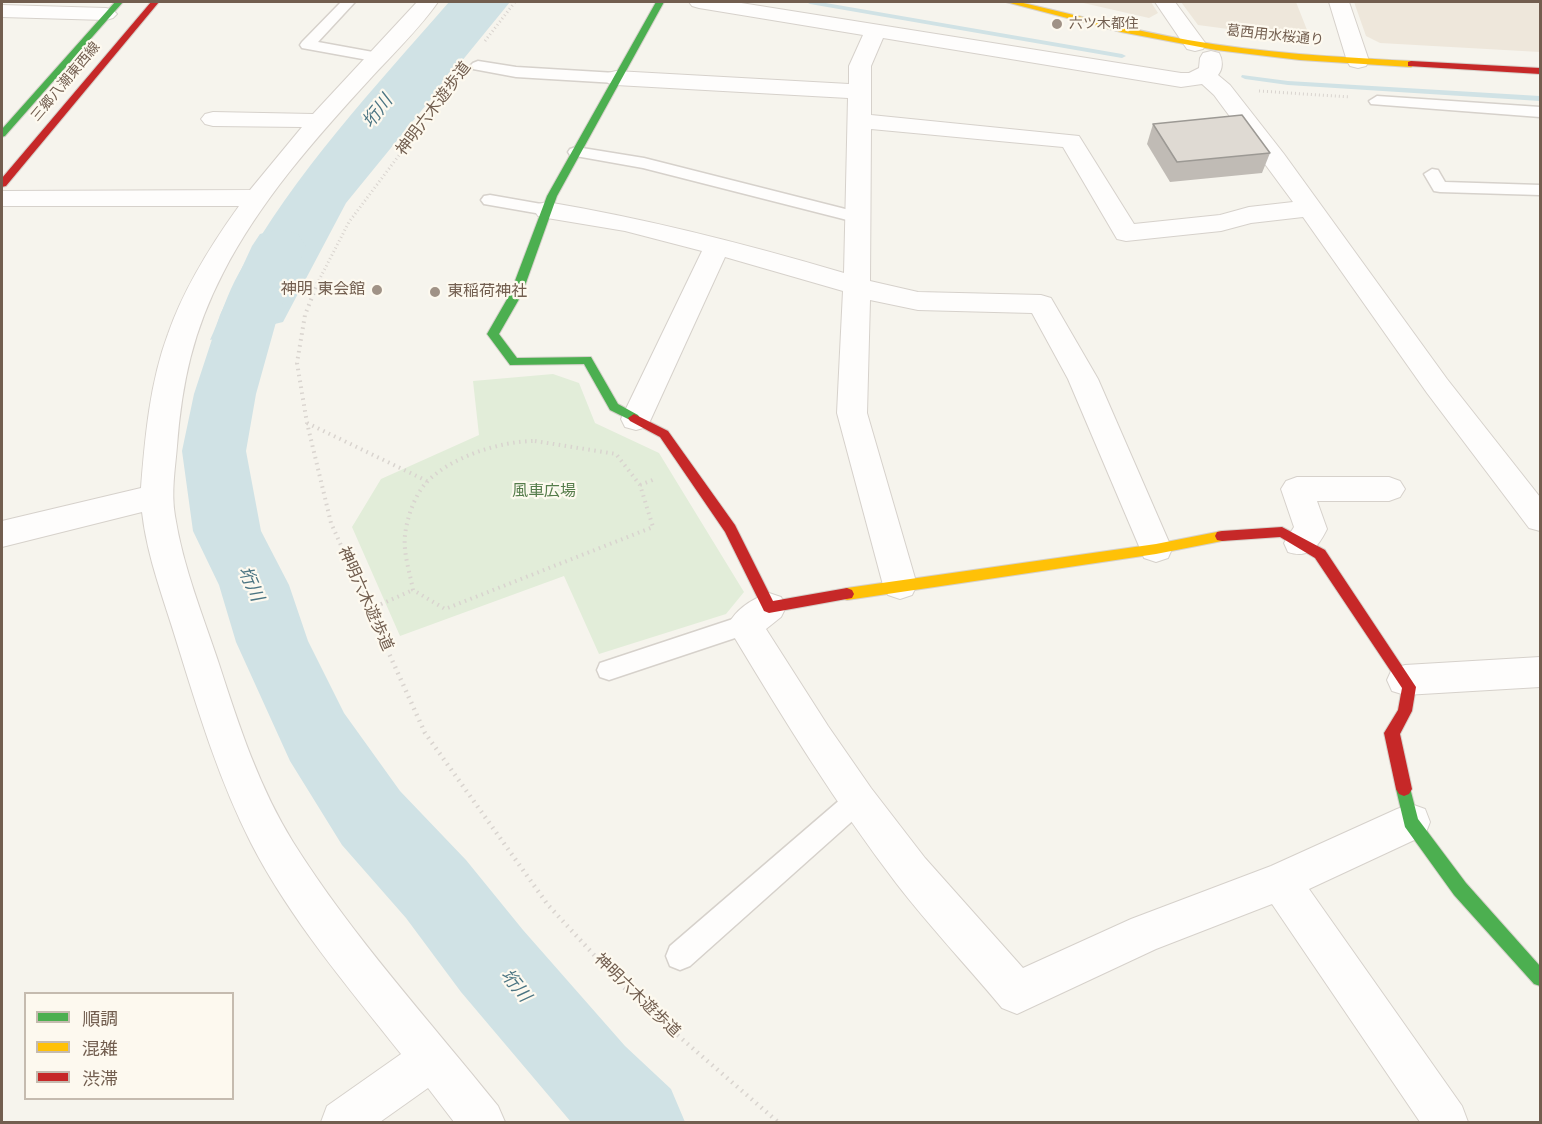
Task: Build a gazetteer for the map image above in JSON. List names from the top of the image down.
{
  "streets": {
    "street": ["葛西用水桜通り", "三郷八潮東西線"],
    "path": ["神明六木遊歩道"]
  },
  "water": ["垳川"],
  "parks": ["風車広場"],
  "places": ["六ツ木都住", "神明 東会館", "東稲荷神社"],
  "legend": ["順調", "混雑", "渋滞"]
}
